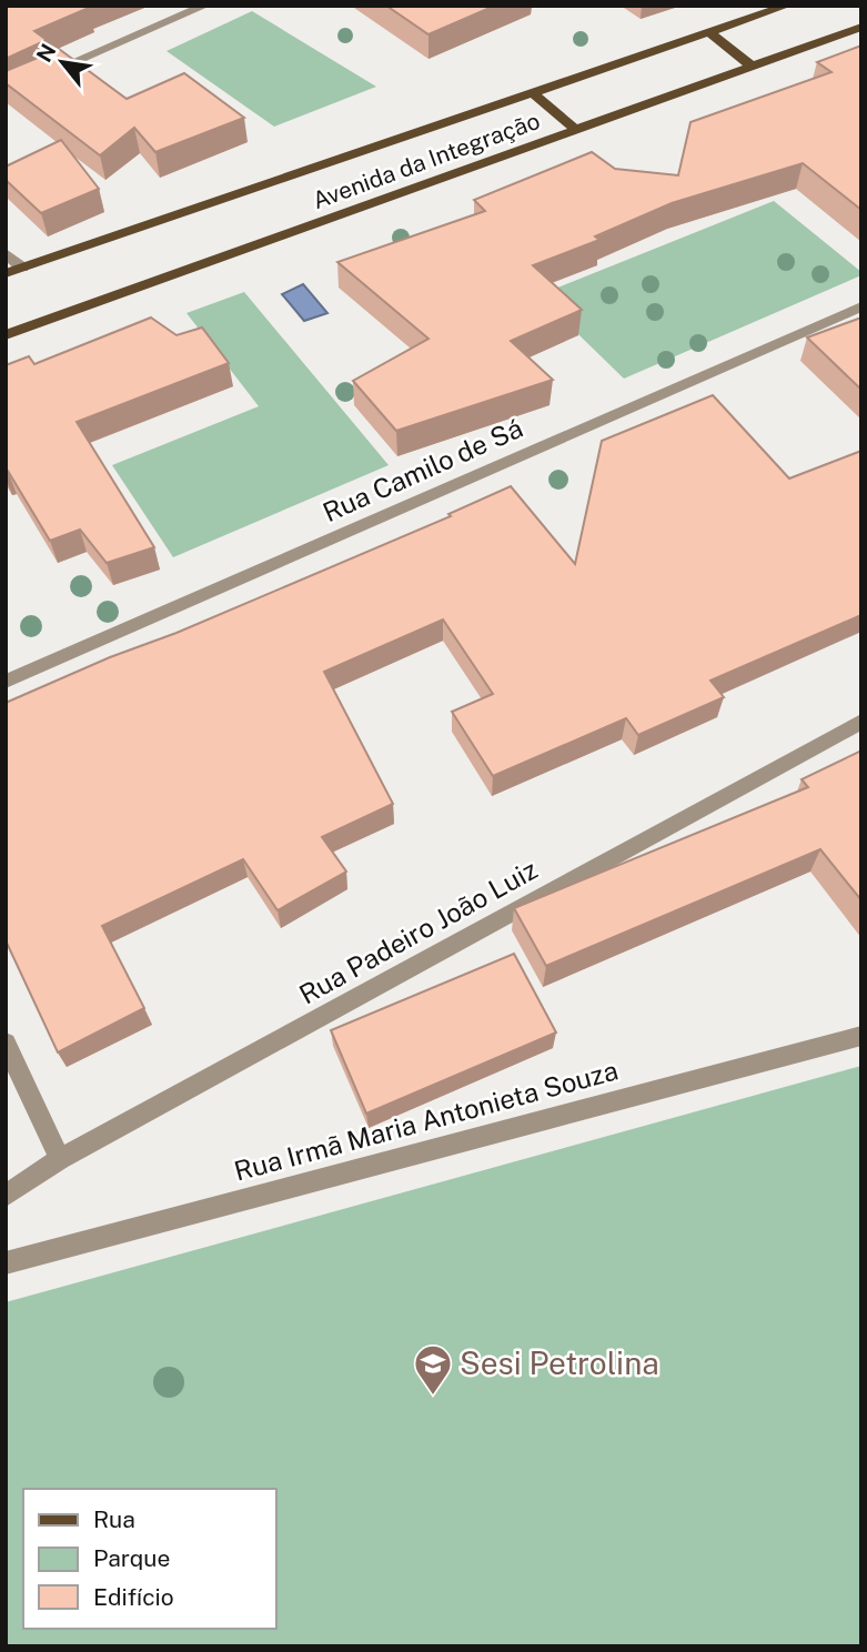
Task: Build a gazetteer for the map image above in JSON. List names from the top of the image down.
{
  "streets": {
    "main road": ["Avenida da Integração"],
    "street": ["Rua Camilo de Sá", "Rua Padeiro João Luiz", "Rua Irmã Maria Antonieta Souza"]
  },
  "places": {
    "school or university": ["Sesi Petrolina"]
  },
  "legend": ["Rua", "Parque", "Edifício"],
  "north": "top left"
}
